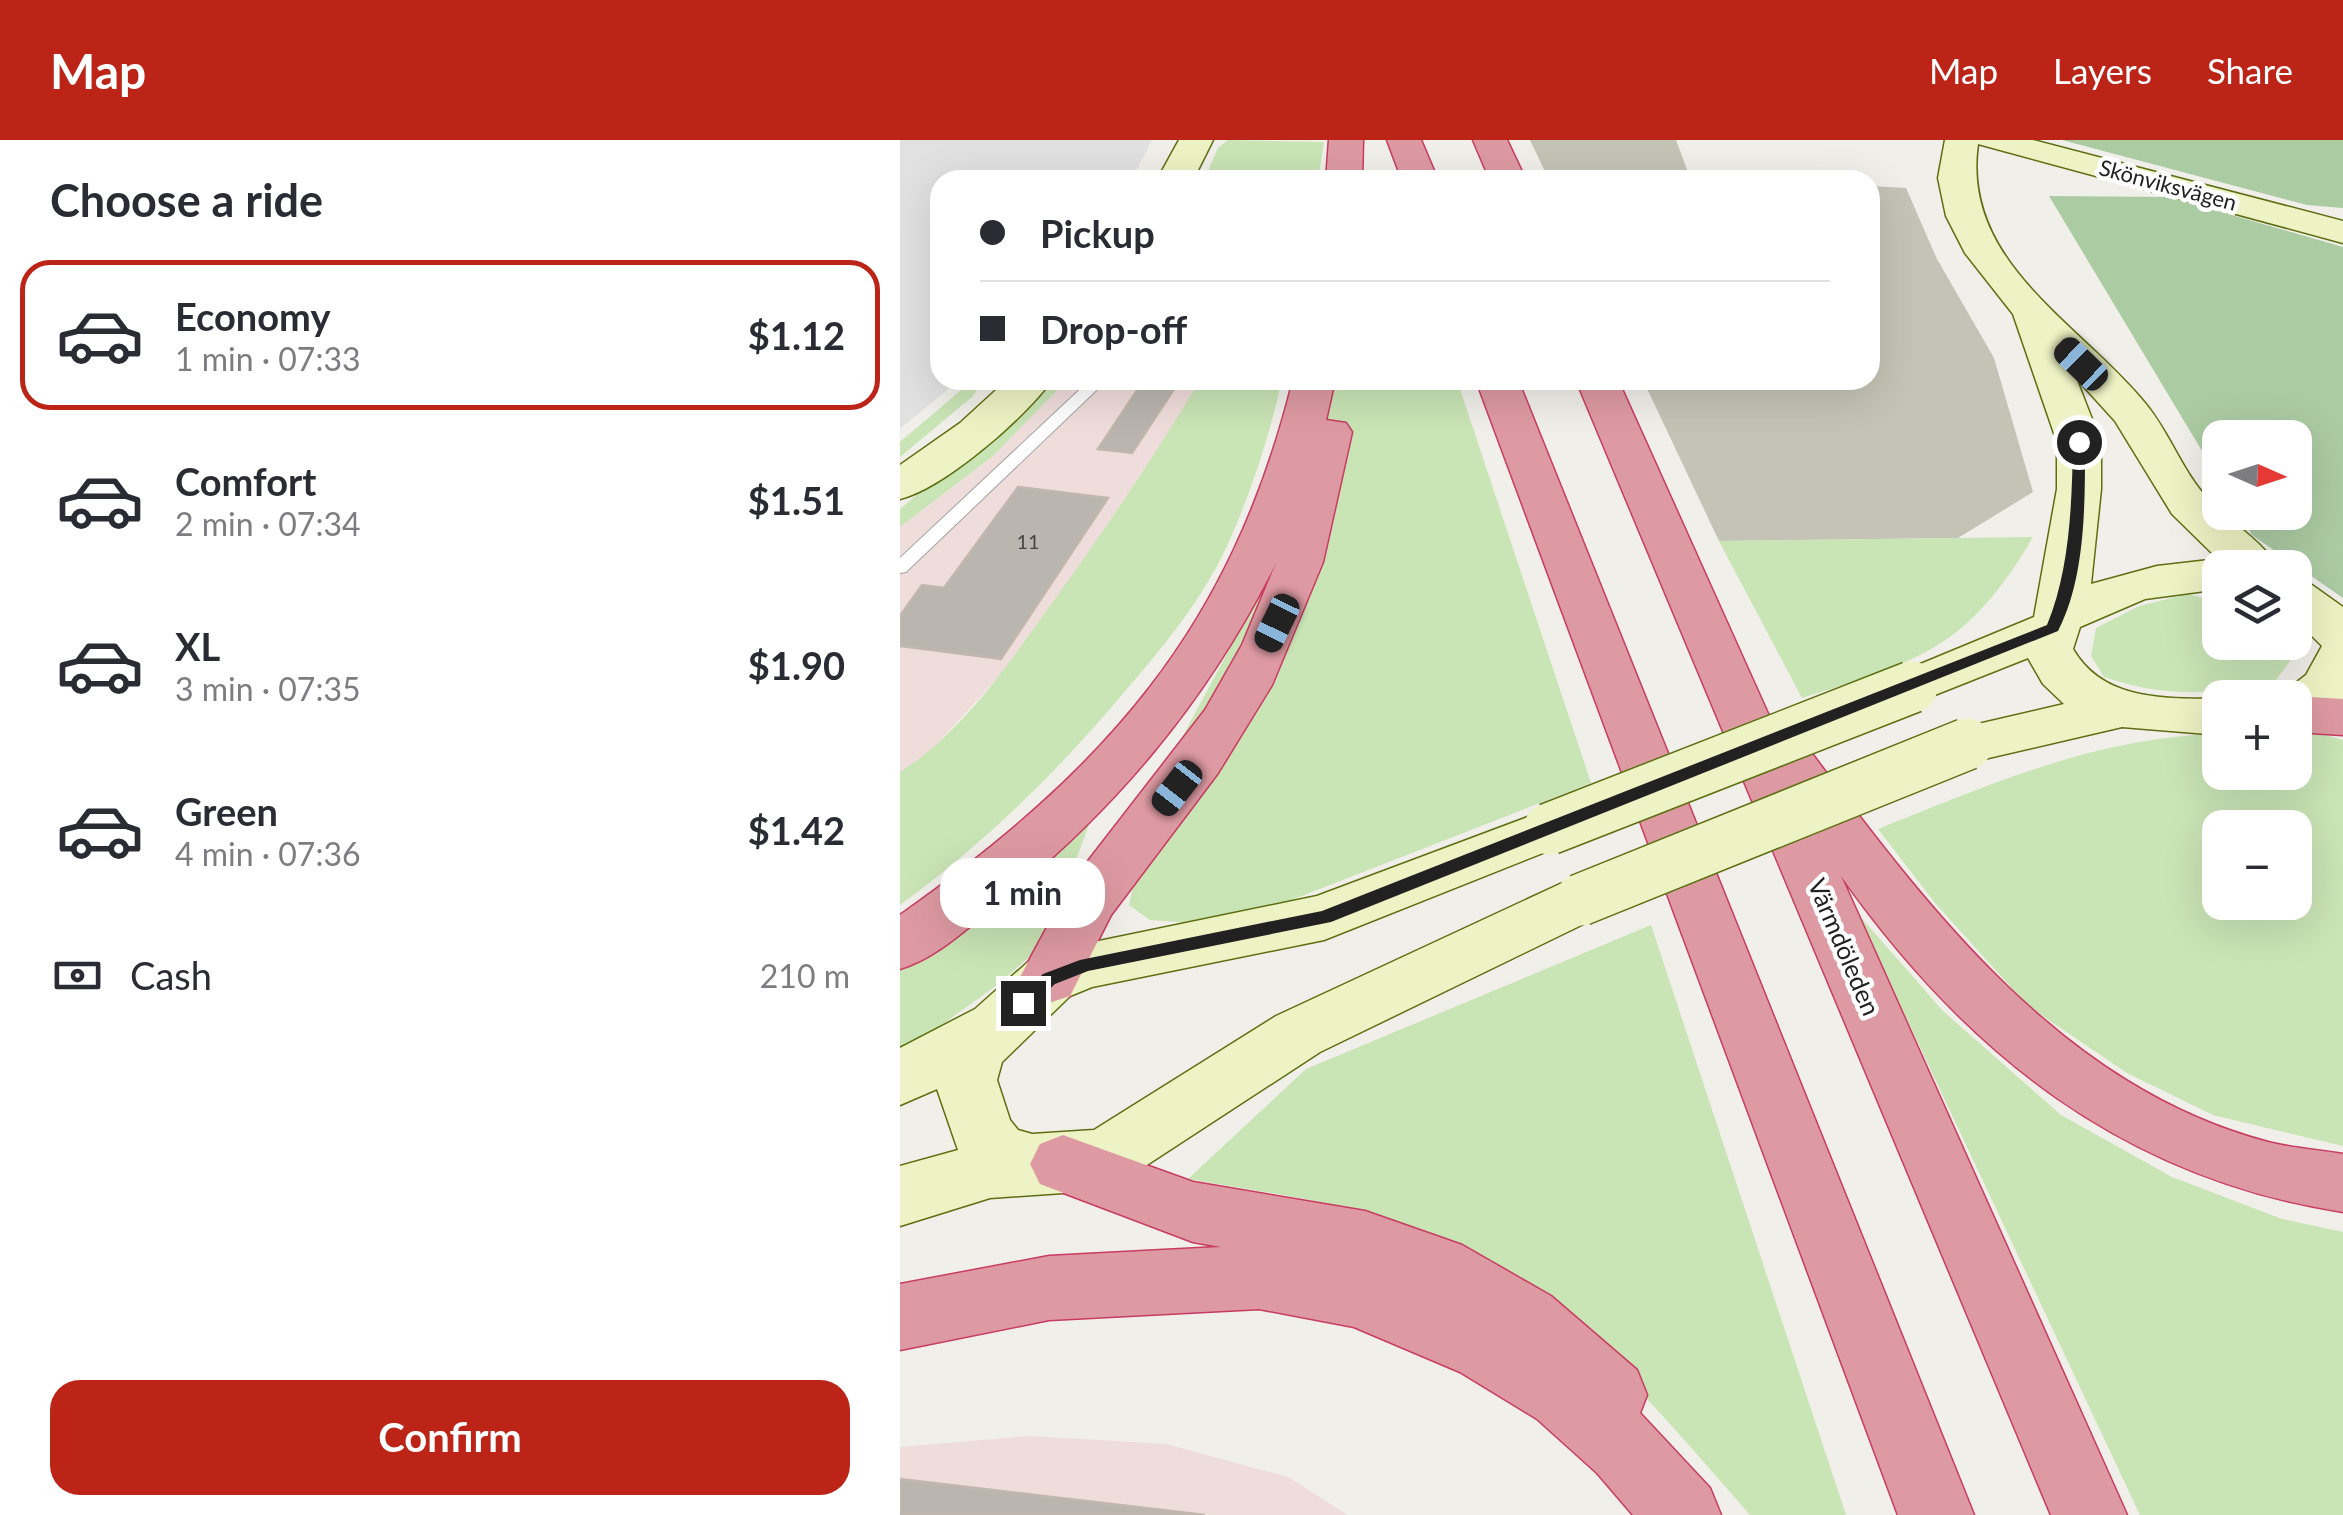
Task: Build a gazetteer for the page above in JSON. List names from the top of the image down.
{
  "streets": {
    "highway": ["Värmdöleden"],
    "street": ["Skönviksvägen"]
  },
  "house_numbers": ["11"],
  "north": "right",
  "page": {
    "header": "Map",
    "nav": ["Map", "Layers", "Share"],
    "heading": "Choose a ride",
    "banner": ["Pickup", "Drop-off"],
    "list": [
      {
        "name": "Economy",
        "note": "1 min · 07:33",
        "value": "$1.12"
      },
      {
        "name": "Comfort",
        "note": "2 min · 07:34",
        "value": "$1.51"
      },
      {
        "name": "XL",
        "note": "3 min · 07:35",
        "value": "$1.90"
      },
      {
        "name": "Green",
        "note": "4 min · 07:36",
        "value": "$1.42"
      }
    ],
    "map_buttons": ["+", "−"],
    "bubble": "1 min",
    "pay": ["Cash", "210 m"],
    "buttons": "Confirm"
  }
}
